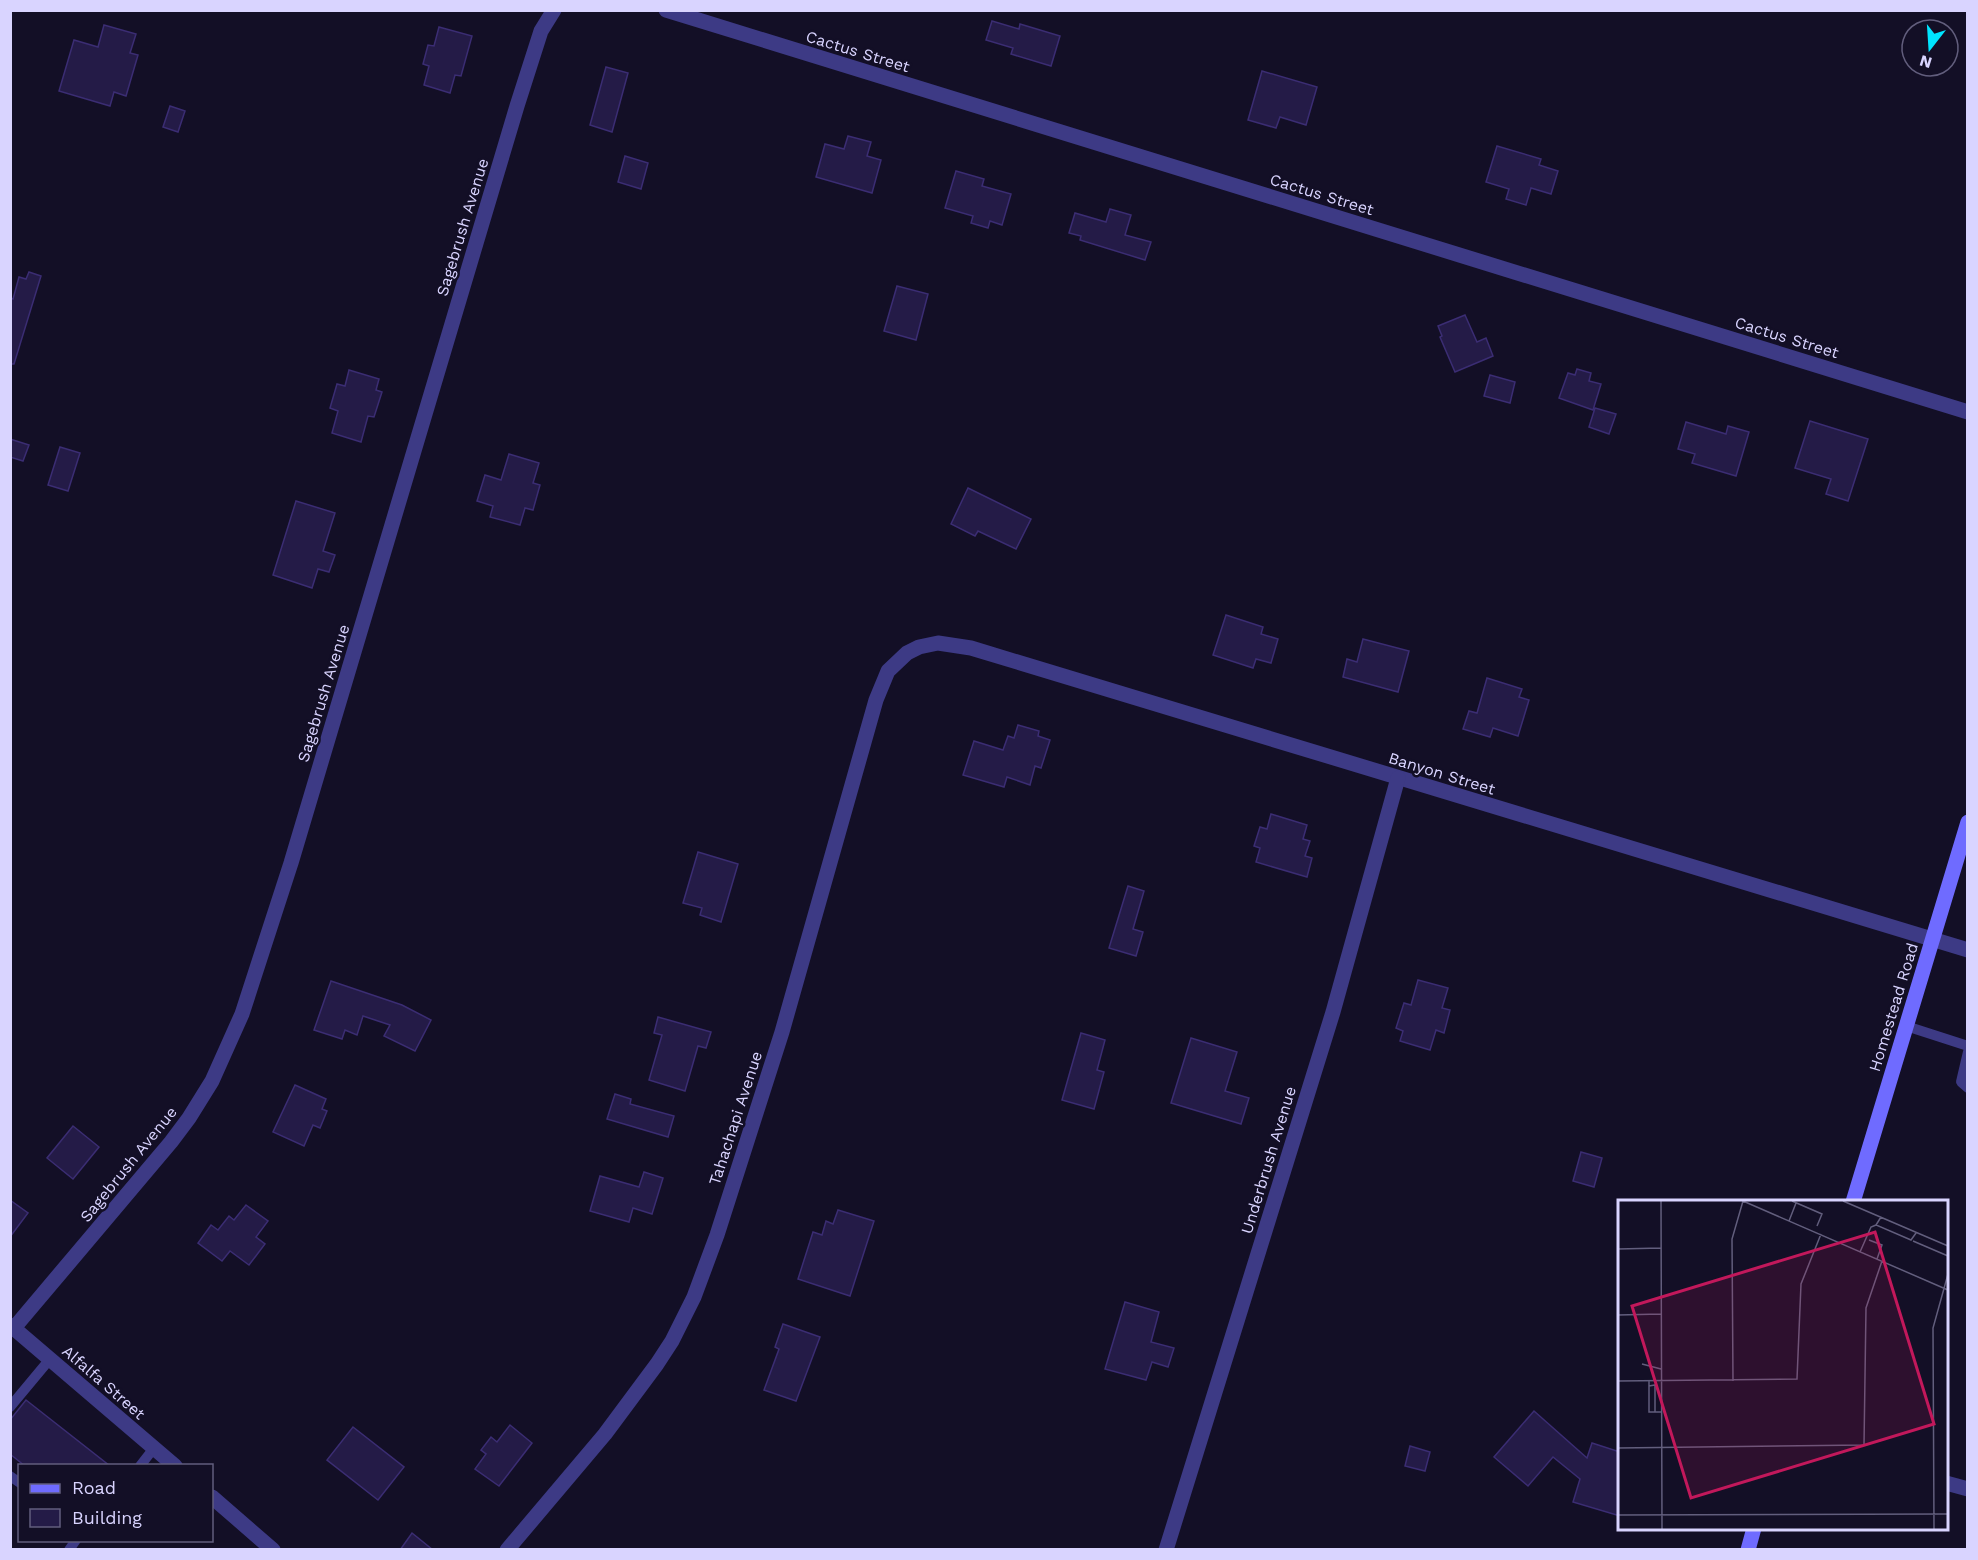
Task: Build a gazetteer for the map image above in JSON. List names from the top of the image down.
{
  "streets": {
    "main road": ["Homestead Road"],
    "street": [
      "Cactus Street",
      "Sagebrush Avenue",
      "Banyon Street",
      "Tahachapi Avenue",
      "Underbrush Avenue",
      "Alfalfa Street"
    ]
  },
  "crossings": [
    ["Sagebrush Avenue", "Alfalfa Street"],
    ["Banyon Street", "Homestead Road"],
    ["Banyon Street", "Tahachapi Avenue"],
    ["Banyon Street", "Underbrush Avenue"]
  ],
  "legend": ["Road", "Building"],
  "north": "bottom"
}
